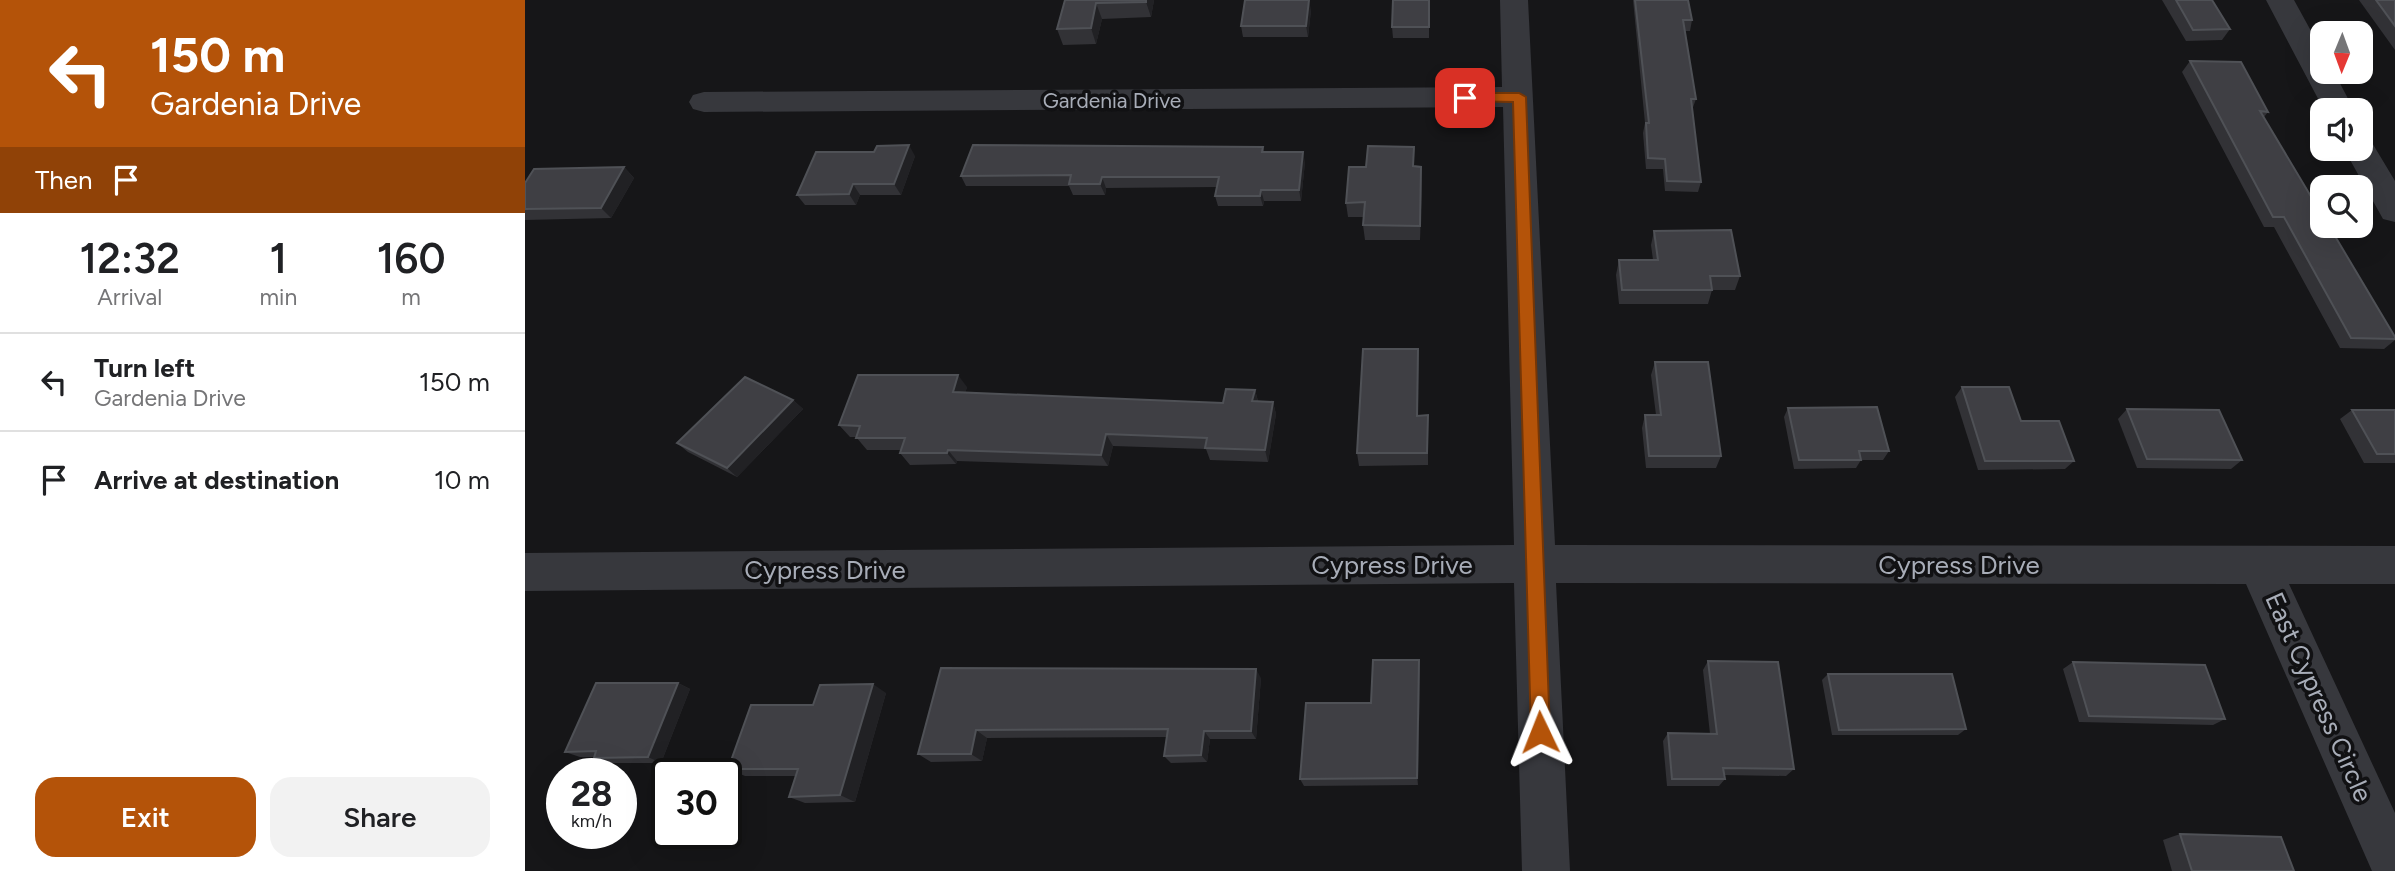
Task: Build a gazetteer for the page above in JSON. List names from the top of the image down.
{
  "streets": {
    "street": ["Gardenia Drive", "Cypress Drive", "East Cypress Circle"]
  },
  "crossings": [
    ["Cypress Drive", "East Cypress Circle"]
  ],
  "north": "bottom",
  "page": {
    "turn": ["150 m", "Gardenia Drive"],
    "then": "Then",
    "eta": [
      "12:32",
      "Arrival",
      "1",
      "min",
      "160",
      "m"
    ],
    "list": [
      {
        "name": "Turn left",
        "note": "Gardenia Drive",
        "value": "150 m"
      },
      {
        "name": "Arrive at destination",
        "value": "10 m"
      }
    ],
    "speed": "28 km/h",
    "limit": "30",
    "buttons": ["Exit", "Share"]
  }
}
